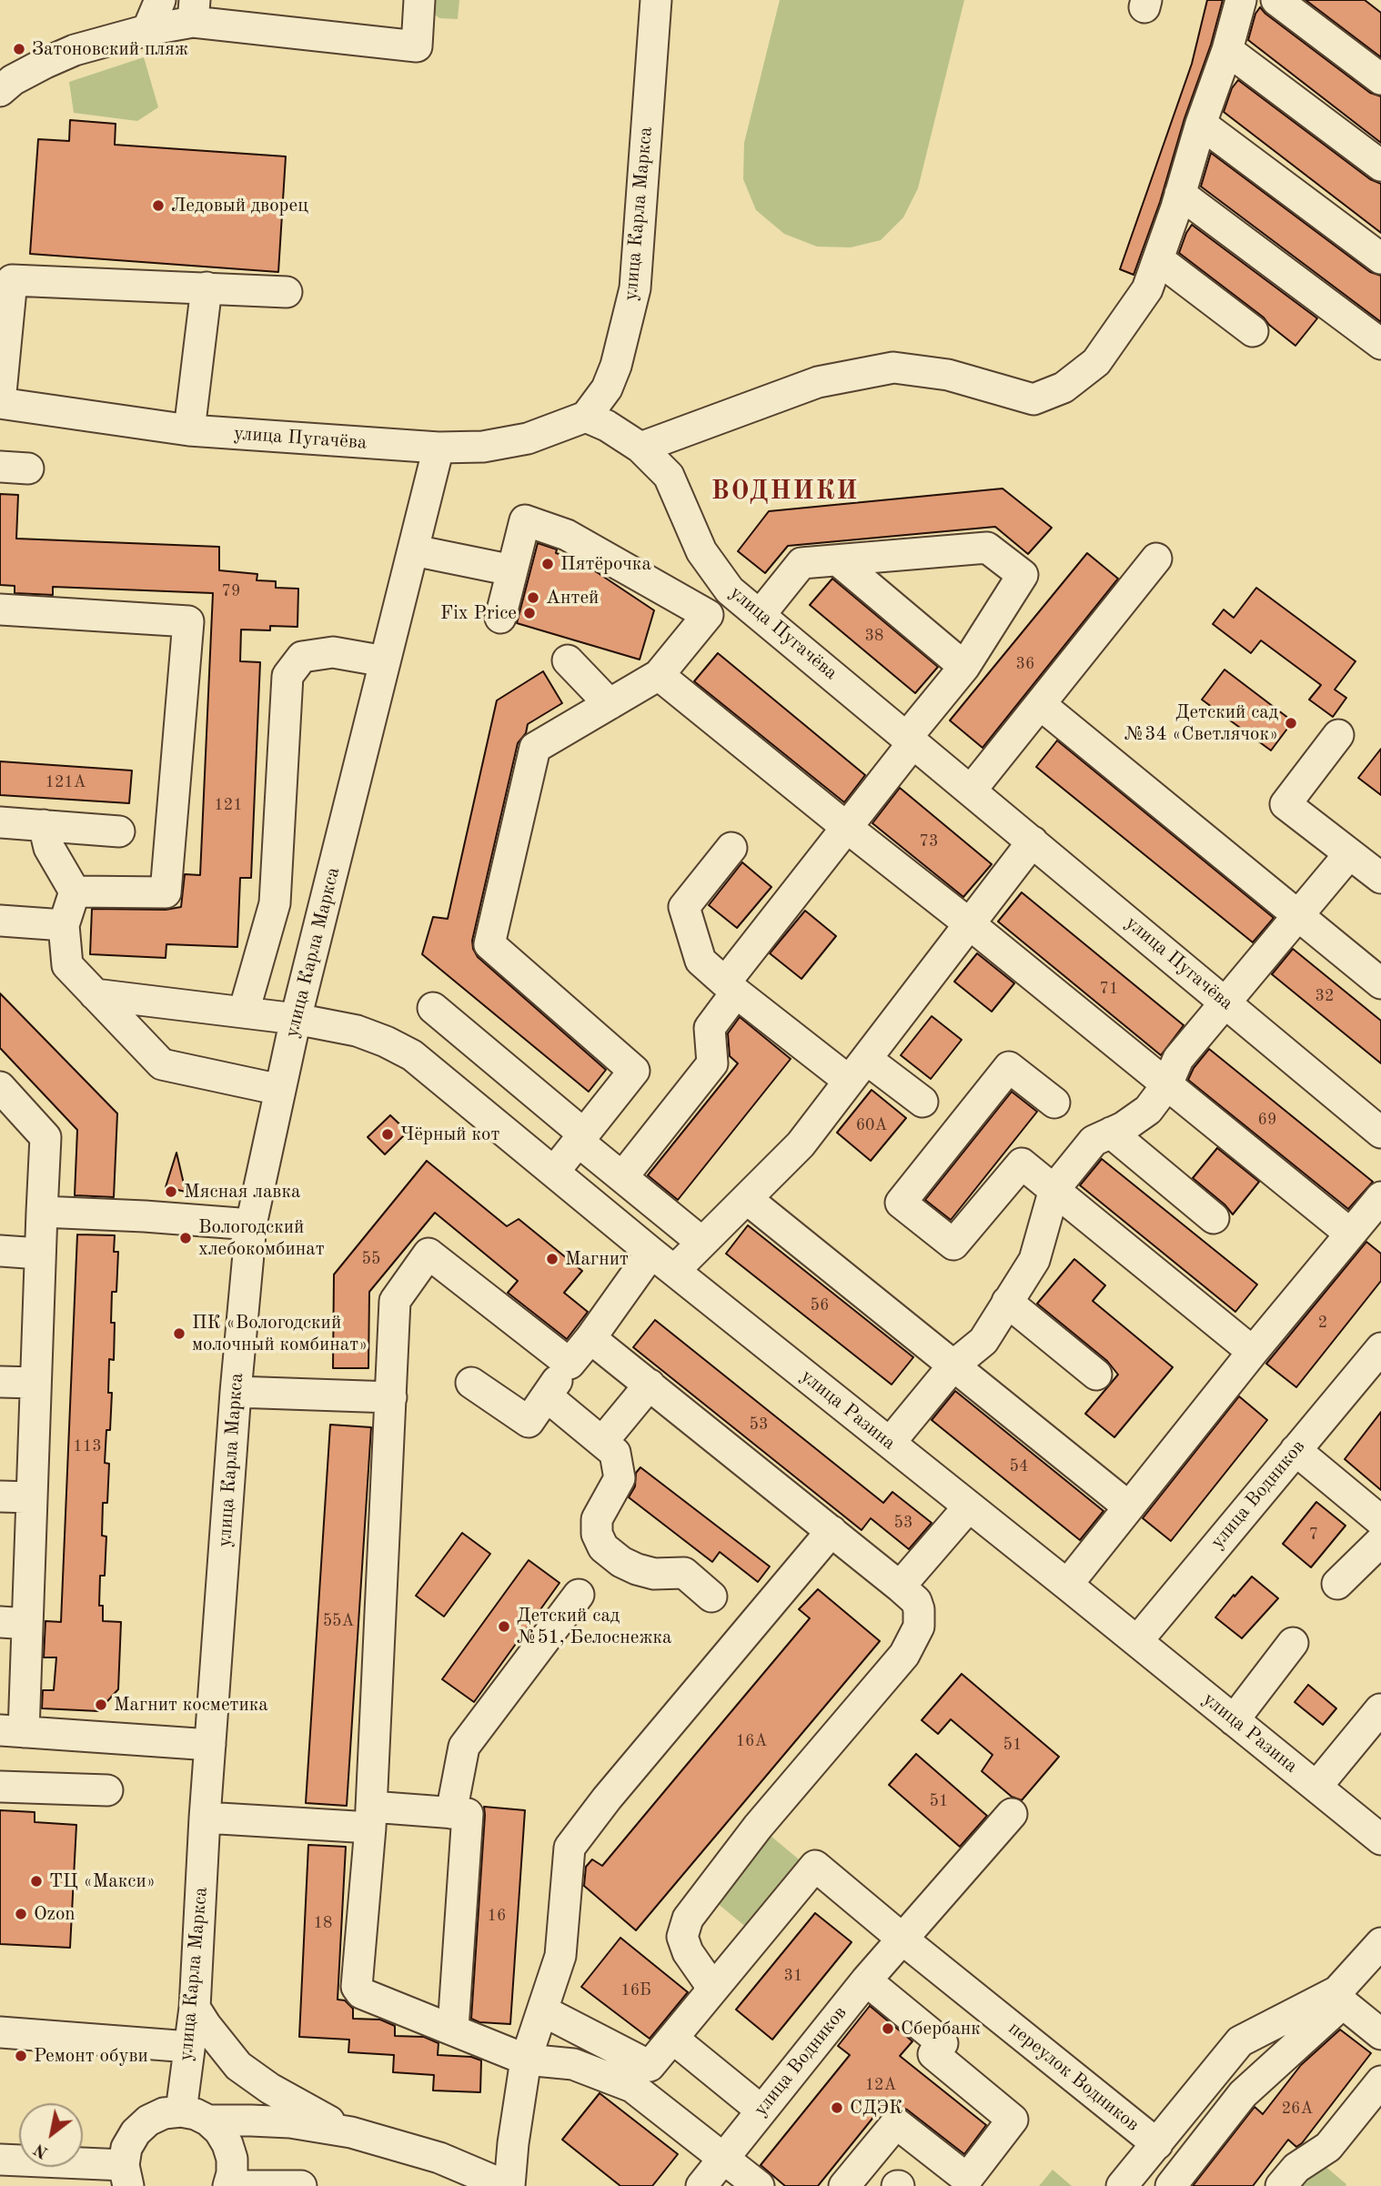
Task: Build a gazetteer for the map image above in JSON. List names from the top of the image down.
{
  "streets": {
    "street": [
      "улица Карла Маркса",
      "улица Пугачёва",
      "улица Разина",
      "улица Водников",
      "переулок Водников"
    ]
  },
  "crossings": [
    ["улица Карла Маркса", "улица Пугачёва"],
    ["улица Карла Маркса", "улица Разина"],
    ["улица Разина", "улица Водников"],
    ["улица Водников", "переулок Водников"]
  ],
  "districts": ["ВОДНИКИ"],
  "places": [
    "Затоновский пляж",
    "Ледовый дворец",
    "Пятёрочка",
    "Антей",
    "Fix Price",
    "Детский сад №34 «Светлячок»",
    "Чёрный кот",
    "Мясная лавка",
    "Вологодский хлебокомбинат",
    "Магнит",
    "ПК «Вологодский молочный комбинат»",
    "Детский сад №51, Белоснежка",
    "Магнит косметика",
    "ТЦ «Макси»",
    "Ozon",
    "Сбербанк",
    "Ремонт обуви",
    "СДЭК"
  ],
  "house_numbers": [
    "79",
    "38",
    "36",
    "121А",
    "121",
    "73",
    "71",
    "32",
    "69",
    "60А",
    "55",
    "56",
    "2",
    "53",
    "113",
    "54",
    "53",
    "7",
    "55А",
    "16А",
    "51",
    "51",
    "16",
    "18",
    "31",
    "16Б",
    "12А",
    "26А"
  ],
  "north": "bottom left"
}
